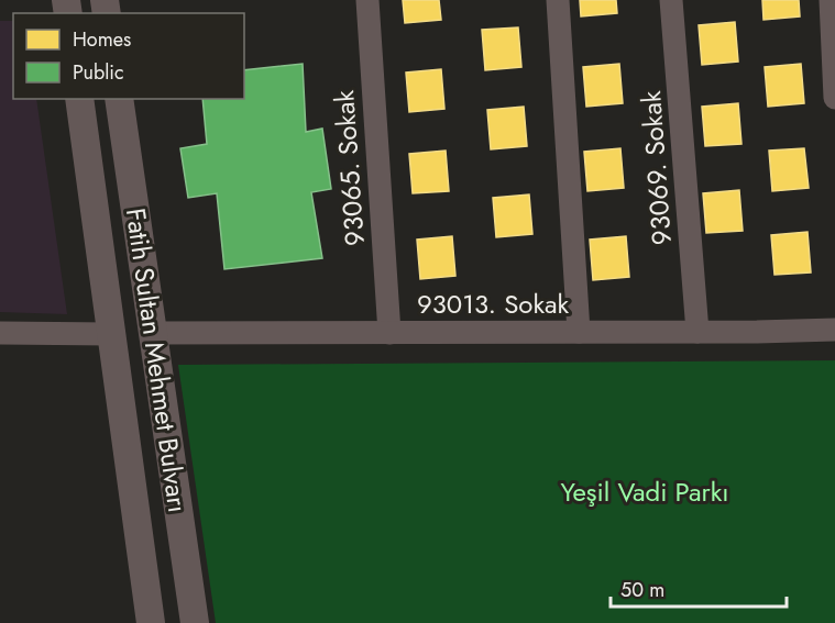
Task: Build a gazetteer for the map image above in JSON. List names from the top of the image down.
{
  "streets": {
    "street": [
      "93065. Sokak",
      "93069. Sokak",
      "93013. Sokak",
      "Fatih Sultan Mehmet Bulvarı"
    ]
  },
  "crossings": [
    ["93065. Sokak", "93013. Sokak"],
    ["93069. Sokak", "93013. Sokak"],
    ["93013. Sokak", "Fatih Sultan Mehmet Bulvarı"]
  ],
  "parks": ["Yeşil Vadi Parkı"],
  "legend": ["Homes", "Public"],
  "scale_bar": "50 m"
}
